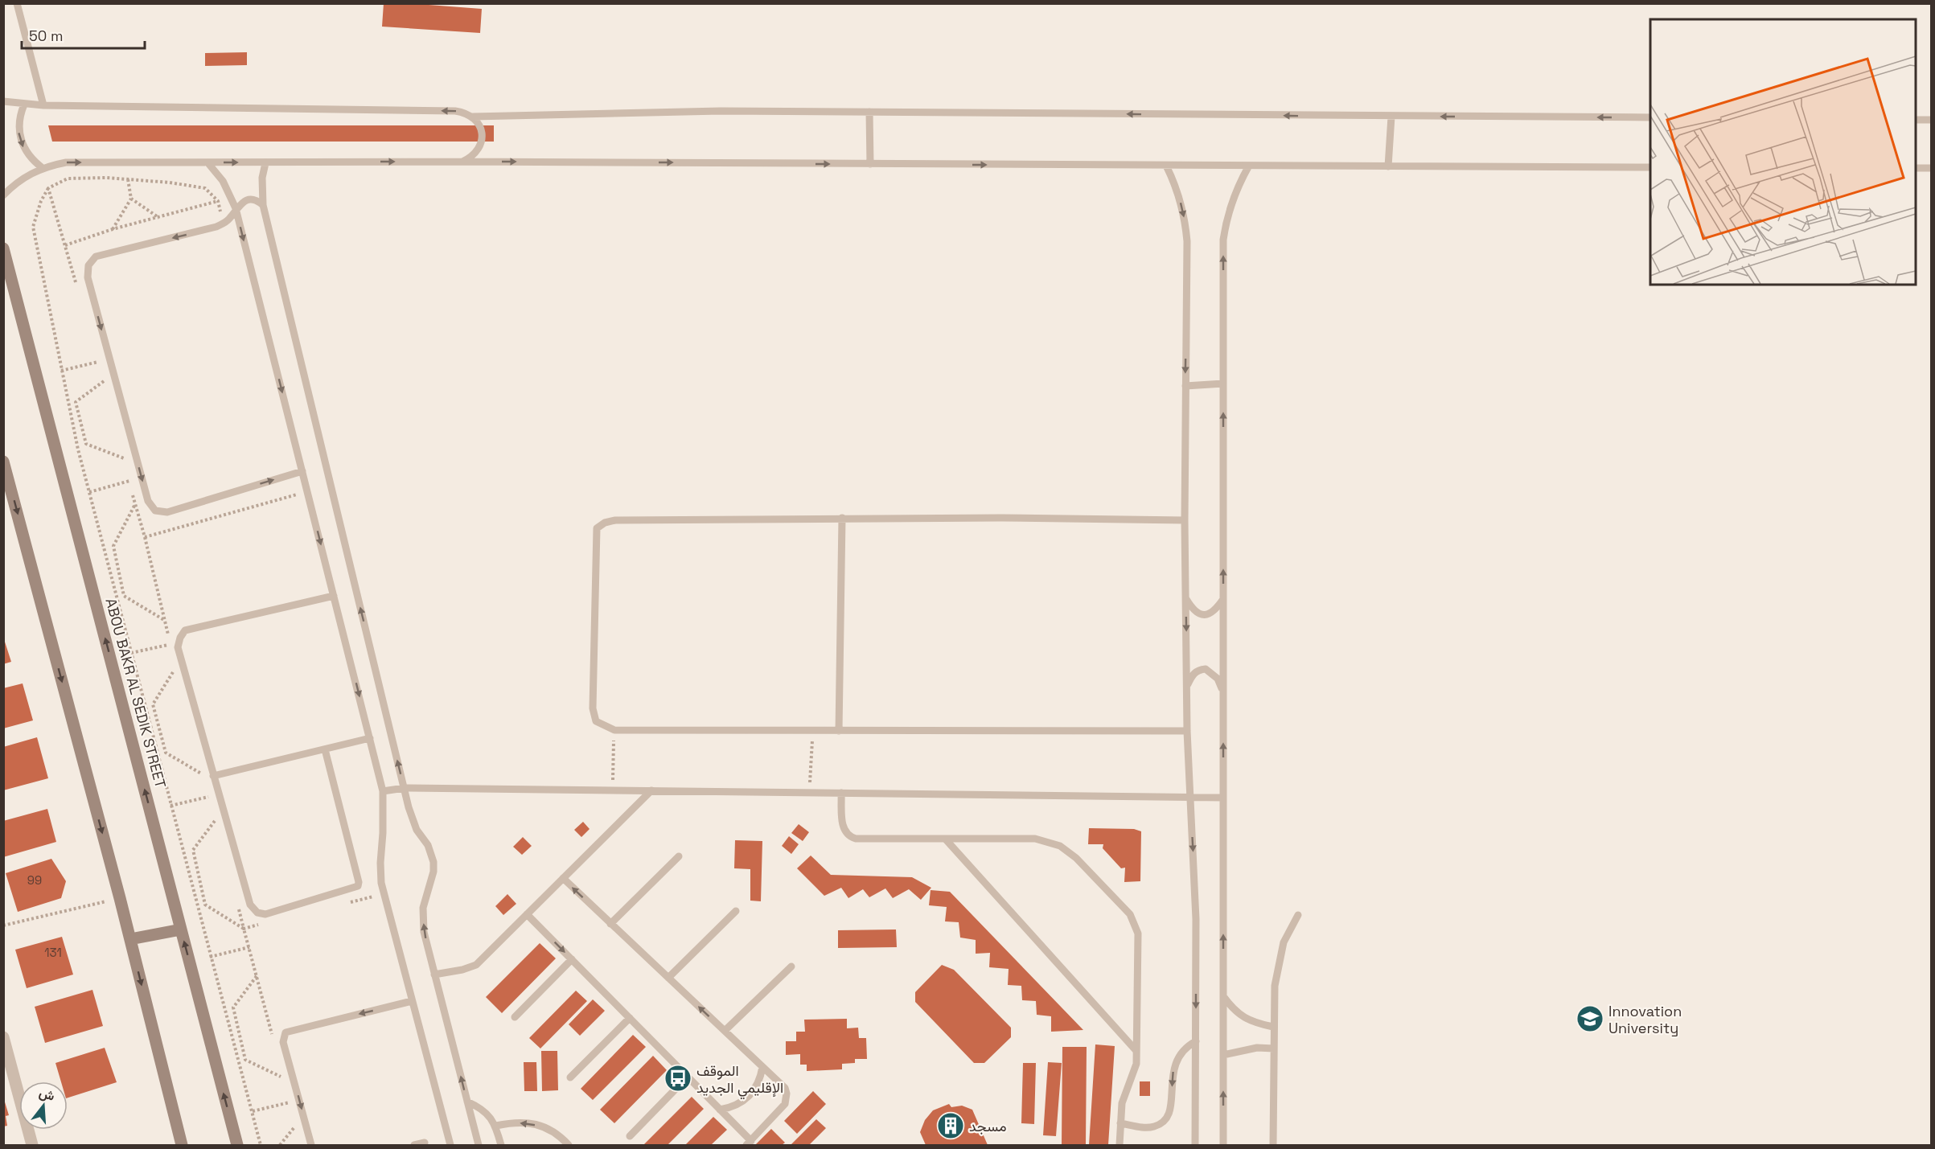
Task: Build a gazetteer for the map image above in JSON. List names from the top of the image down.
{
  "streets": {
    "main road": ["ABOU BAKR AL SEDIK STREET"]
  },
  "places": {
    "school or university": ["Innovation University"],
    "bus stop": ["الموقف الإقليمي الجديد"],
    "building": ["مسجد"]
  },
  "house_numbers": ["99", "131"],
  "scale_bar": "50 m",
  "north": "top"
}
